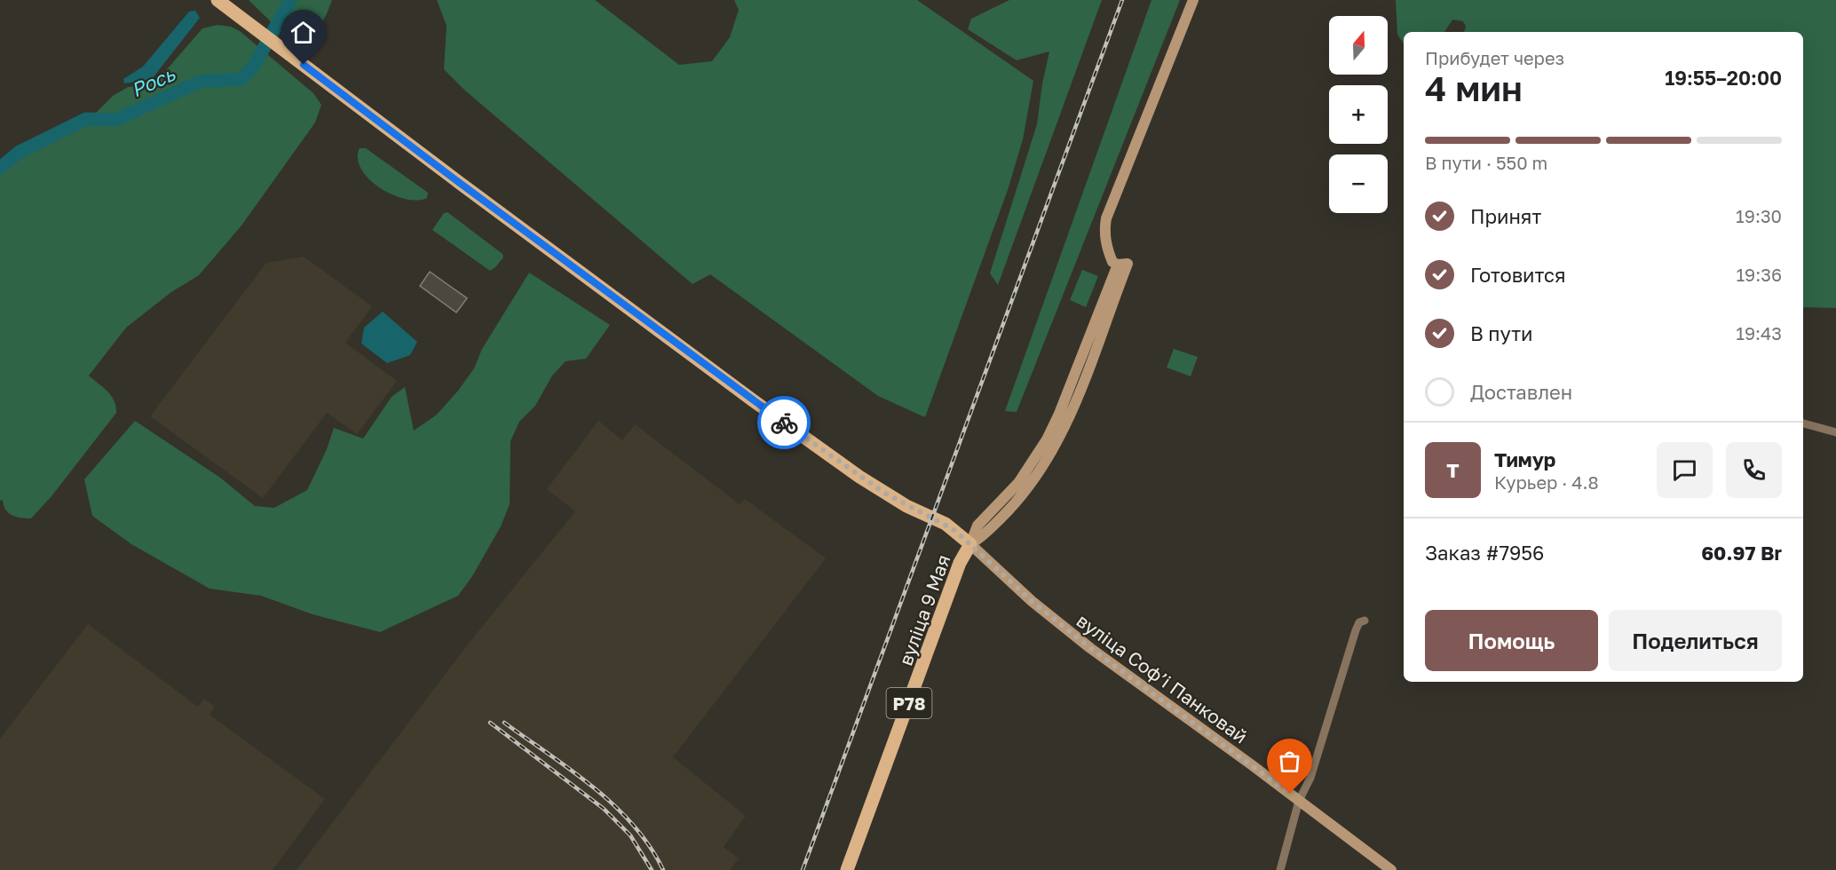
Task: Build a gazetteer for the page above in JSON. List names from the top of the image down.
{
  "streets": {
    "main road": ["вуліца 9 Мая", "Р78"],
    "street": ["вуліца Софʼі Панковай"]
  },
  "crossings": [
    ["вуліца 9 Мая", "вуліца Софʼі Панковай"]
  ],
  "water": ["Рось"],
  "north": "top",
  "page": {
    "map_buttons": ["+", "−"],
    "heading": ["4 мин", "Прибудет через", "19:55–20:00"],
    "panel": [
      "Тимур",
      "Курьер · 4.8",
      "Заказ #7956",
      "60.97 Br"
    ],
    "bar": "В пути · 550 m",
    "list": [
      ["Принят", "19:30"],
      ["Готовится", "19:36"],
      ["В пути", "19:43"],
      "Доставлен"
    ],
    "round": "Т",
    "buttons": ["Помощь", "Поделиться"]
  }
}
